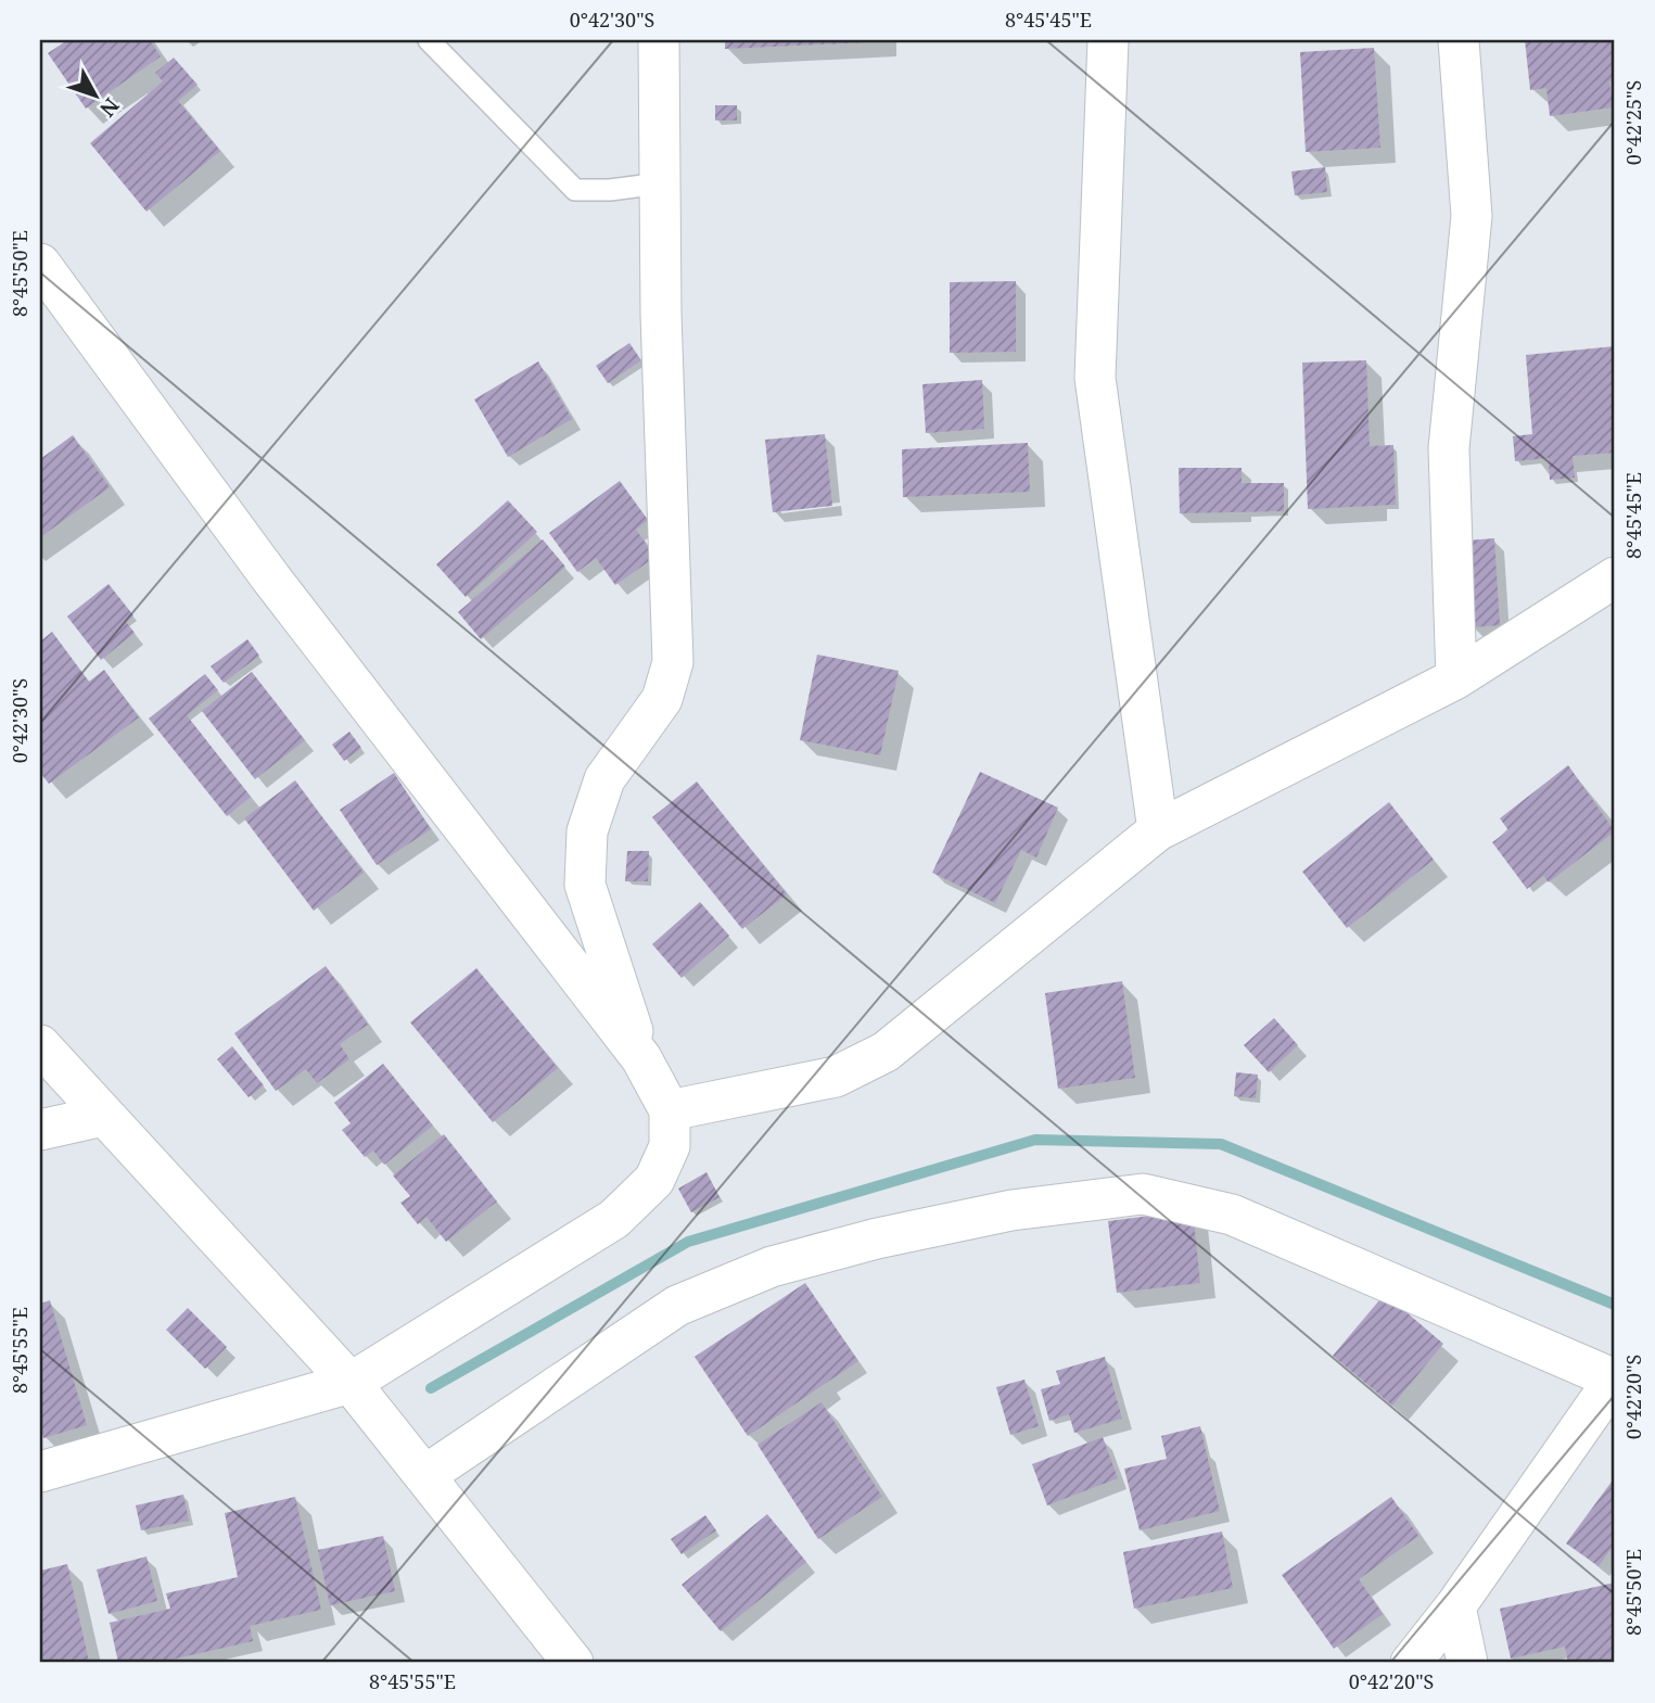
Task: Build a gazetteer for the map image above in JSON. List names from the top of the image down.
{
  "north": "bottom right",
  "coordinates": [
    "0°42'30\"S",
    "8°45'45\"E",
    "0°42'25\"S",
    "8°45'50\"E",
    "8°45'55\"E",
    "0°42'20\"S"
  ]
}
